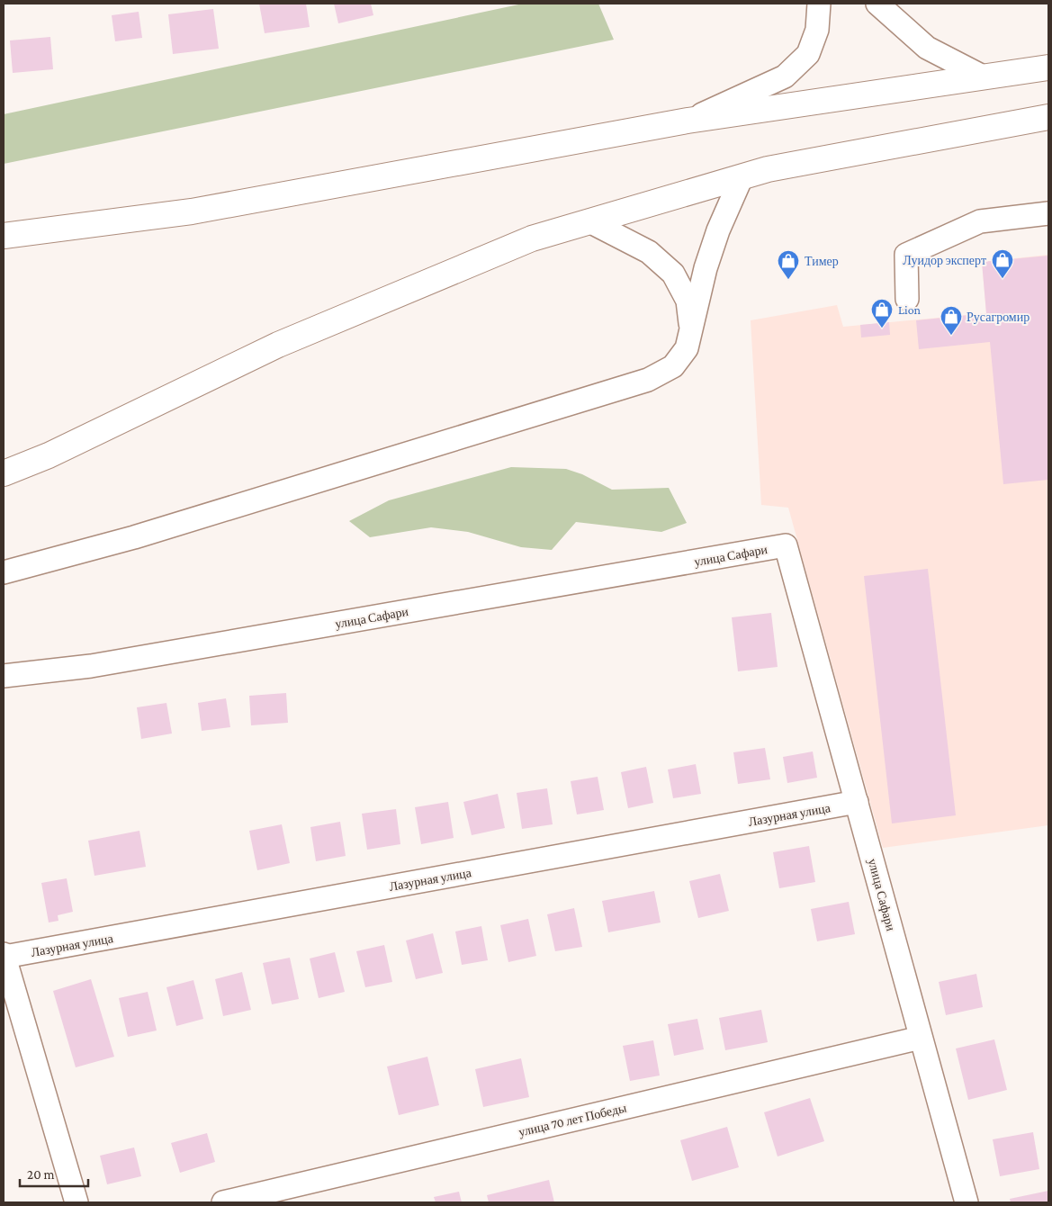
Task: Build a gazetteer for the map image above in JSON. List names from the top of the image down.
{
  "streets": {
    "street": ["улица Сафари", "Лазурная улица", "улица 70 лет Победы"]
  },
  "crossings": [
    ["улица Сафари", "Лазурная улица"],
    ["улица Сафари", "улица 70 лет Победы"]
  ],
  "places": {
    "shop": [
      "Луидор эксперт",
      "Тимер",
      "Lion",
      "Русагромир"
    ]
  },
  "scale_bar": "20 m"
}
